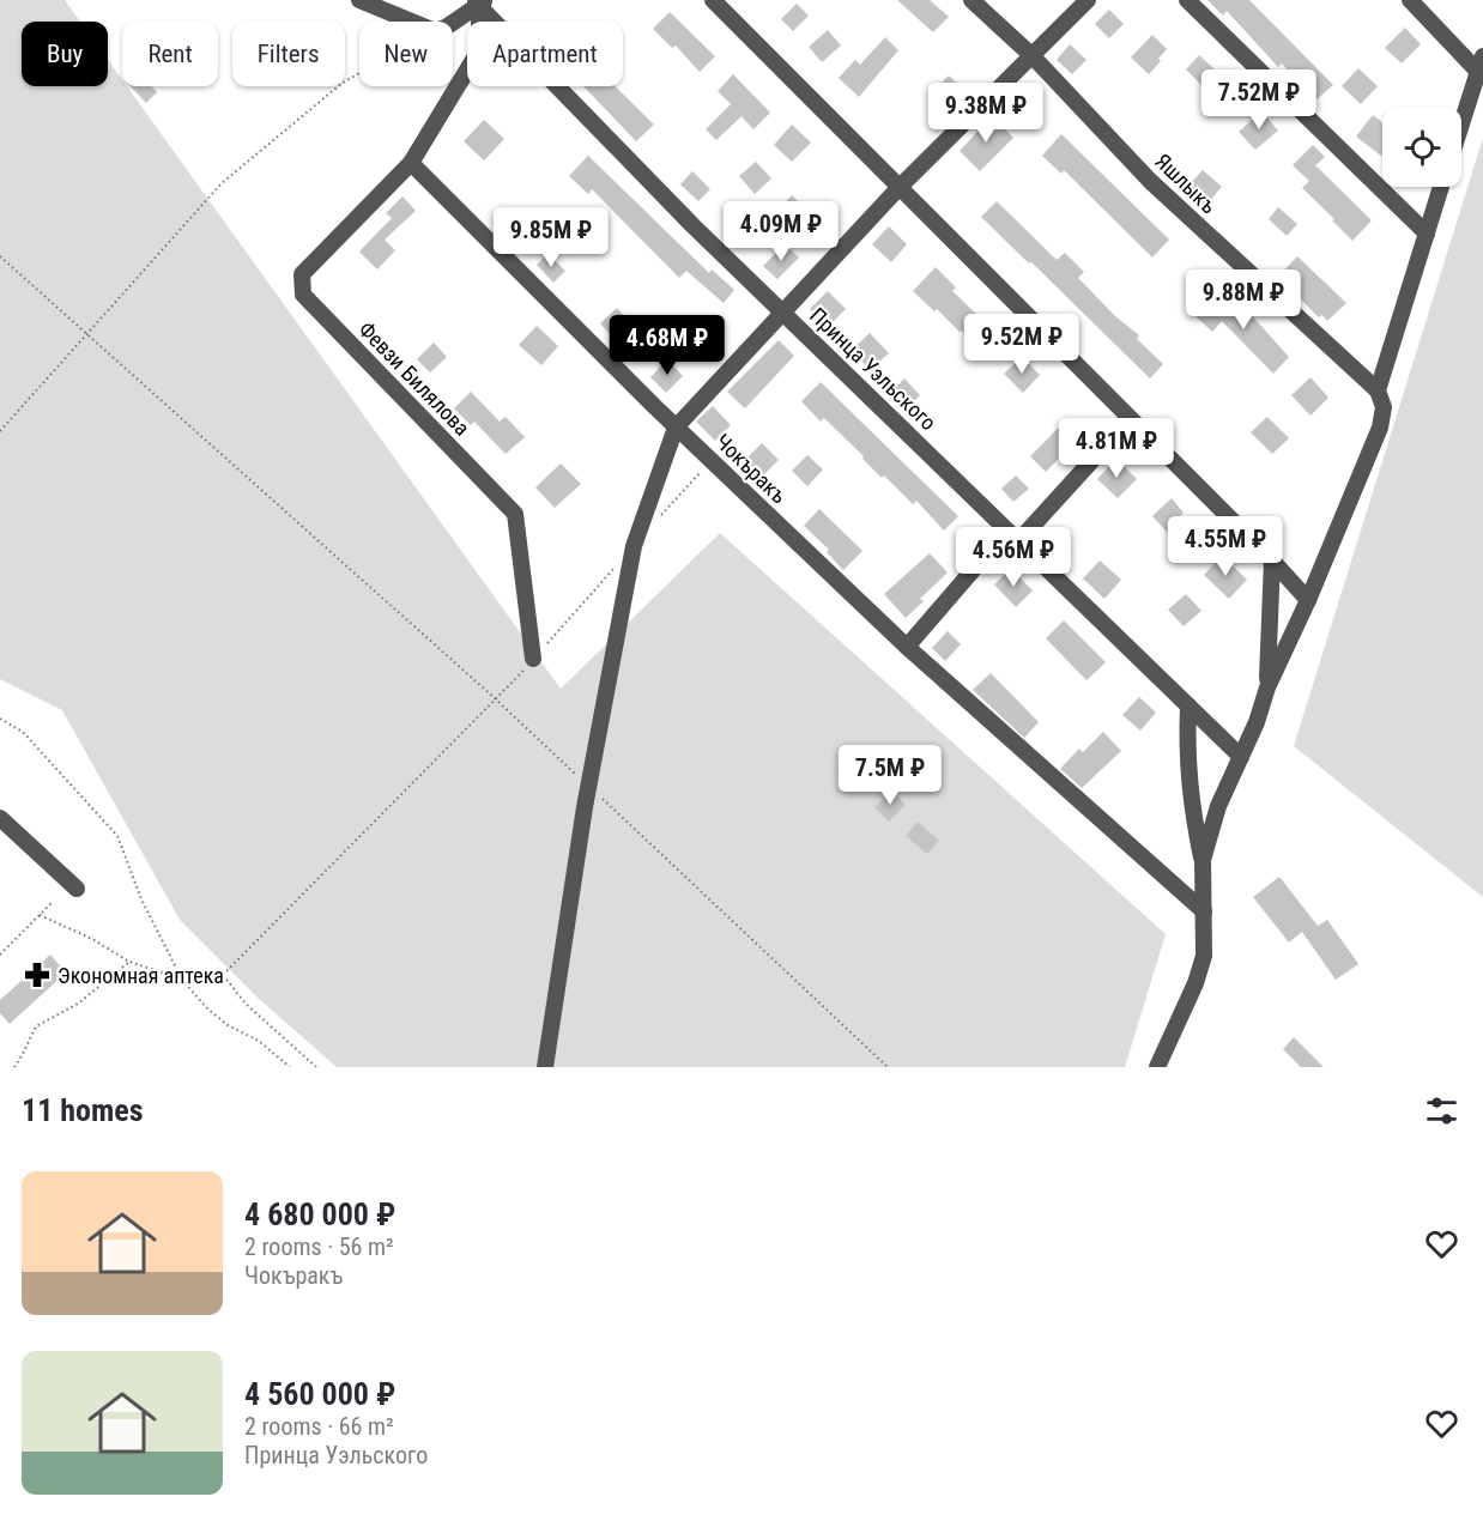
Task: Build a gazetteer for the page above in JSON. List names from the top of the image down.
{
  "streets": {
    "street": [
      "Яшлыкъ",
      "Принца Уэльского",
      "Февзи Билялова",
      "Чокъракъ"
    ]
  },
  "crossings": [
    ["Февзи Билялова", "Чокъракъ"]
  ],
  "places": {
    "pharmacy": ["Экономная аптека"]
  },
  "page": {
    "chip": [
      "Buy",
      "Rent",
      "Filters",
      "New",
      "Apartment"
    ],
    "price": [
      "7.52M ₽",
      "9.38M ₽",
      "4.09M ₽",
      "9.85M ₽",
      "9.88M ₽",
      "9.52M ₽",
      "4.68M ₽",
      "4.81M ₽",
      "4.55M ₽",
      "4.56M ₽",
      "7.5M ₽"
    ],
    "heading": "11 homes",
    "list": [
      {
        "name": "4 680 000 ₽",
        "note": "2 rooms · 56 m² · Чокъракъ"
      },
      {
        "name": "4 560 000 ₽",
        "note": "2 rooms · 66 m² · Принца Уэльского"
      }
    ]
  }
}
